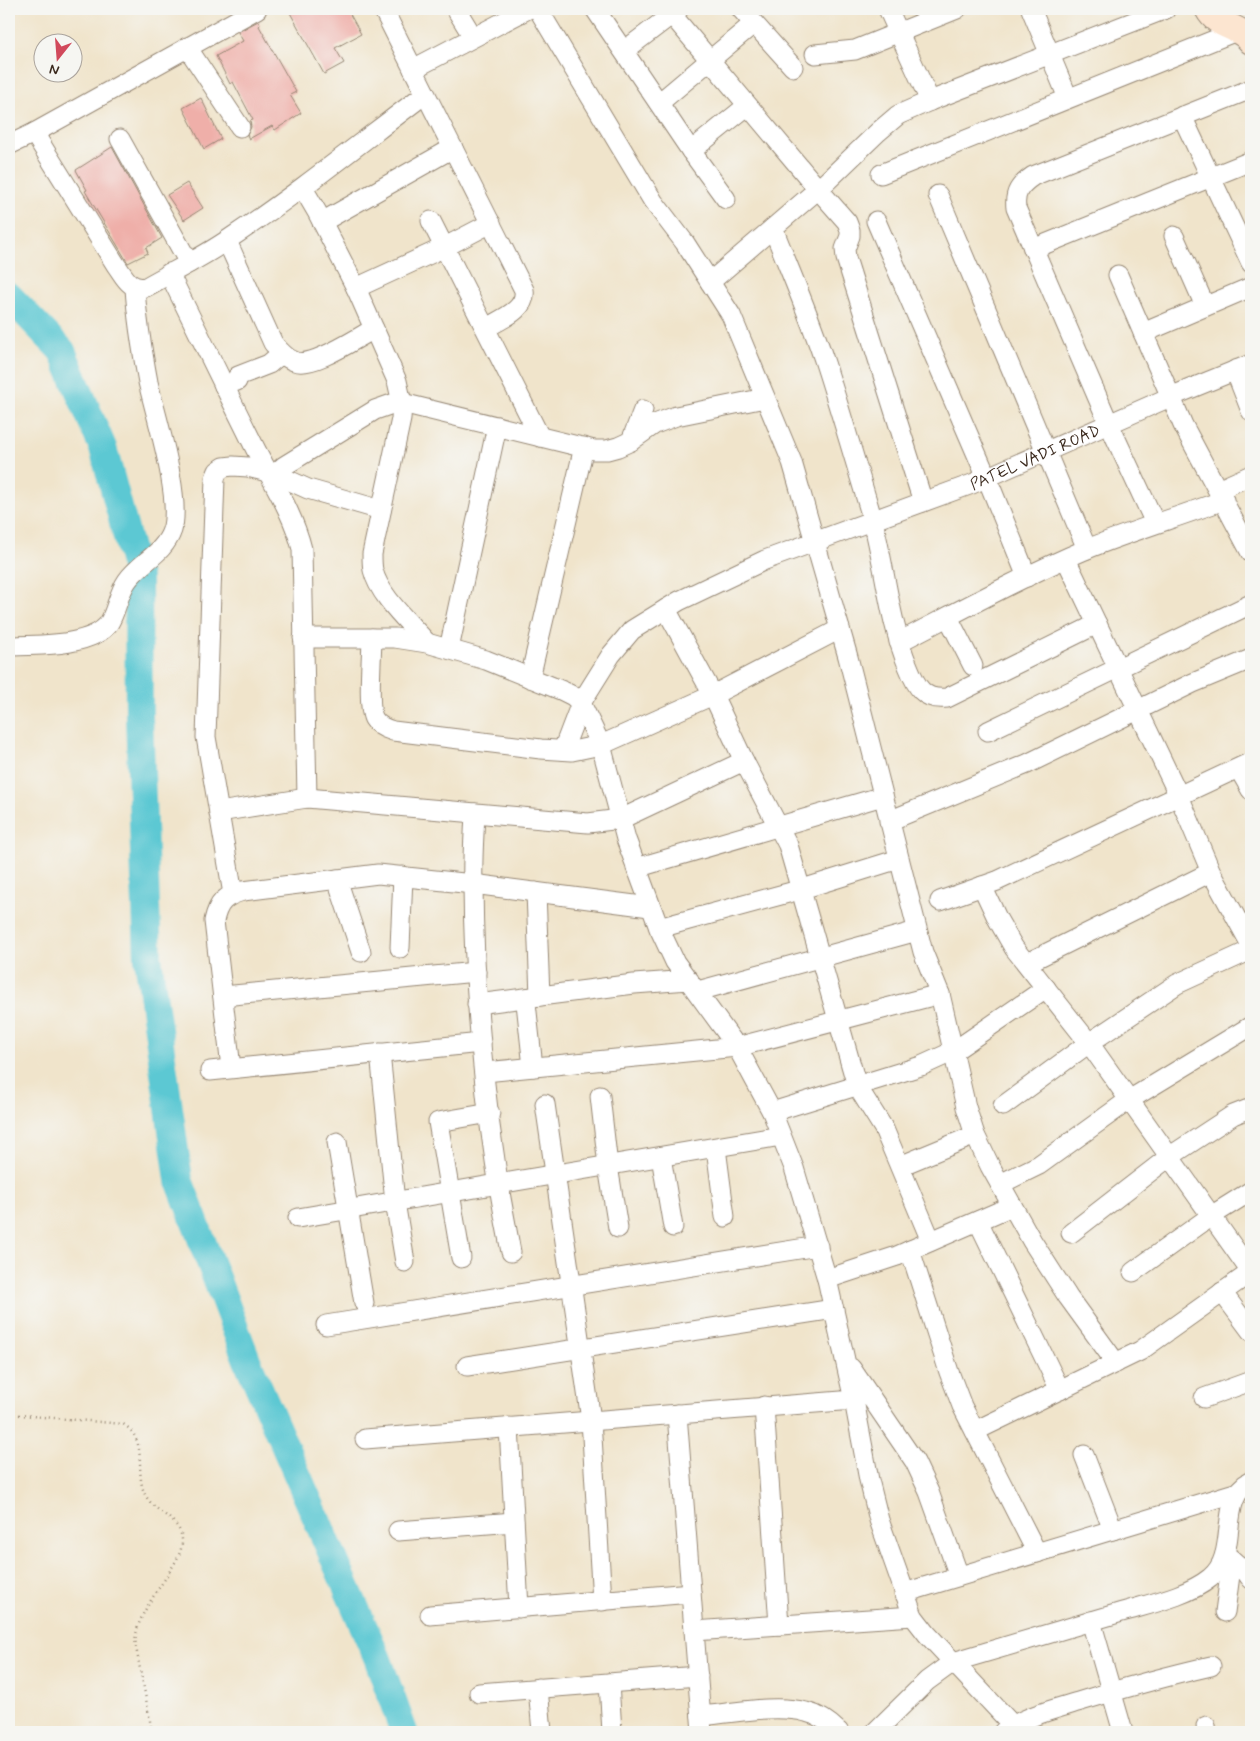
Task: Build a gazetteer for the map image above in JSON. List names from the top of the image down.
{
  "streets": {
    "street": ["PATEL VADI ROAD"]
  },
  "north": "bottom"
}
